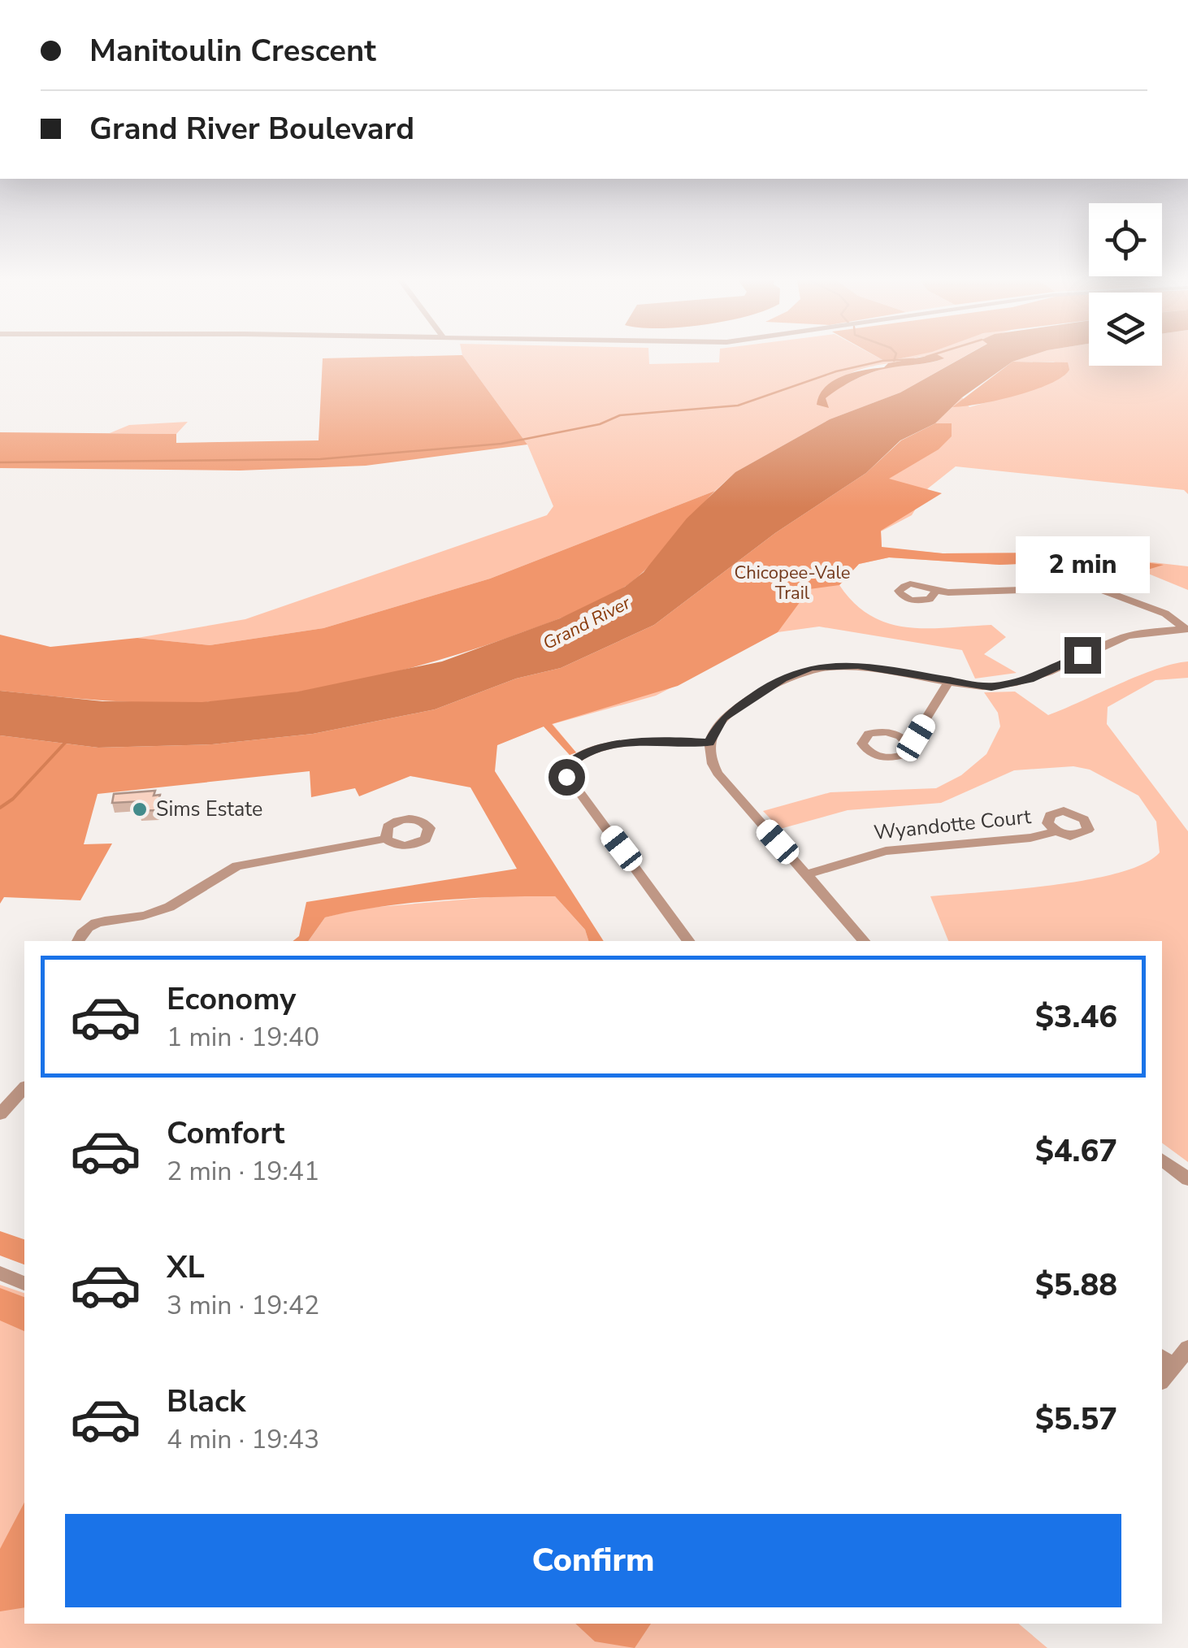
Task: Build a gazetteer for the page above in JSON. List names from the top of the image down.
{
  "streets": {
    "street": ["Wyandotte Court"]
  },
  "water": ["Grand River"],
  "parks": ["Chicopee-Vale Trail"],
  "places": ["Sims Estate"],
  "page": {
    "banner": ["Manitoulin Crescent", "Grand River Boulevard"],
    "bubble": "2 min",
    "list": [
      {
        "name": "Economy",
        "note": "1 min · 19:40",
        "value": "$3.46"
      },
      {
        "name": "Comfort",
        "note": "2 min · 19:41",
        "value": "$4.67"
      },
      {
        "name": "XL",
        "note": "3 min · 19:42",
        "value": "$5.88"
      },
      {
        "name": "Black",
        "note": "4 min · 19:43",
        "value": "$5.57"
      }
    ],
    "buttons": "Confirm"
  }
}
